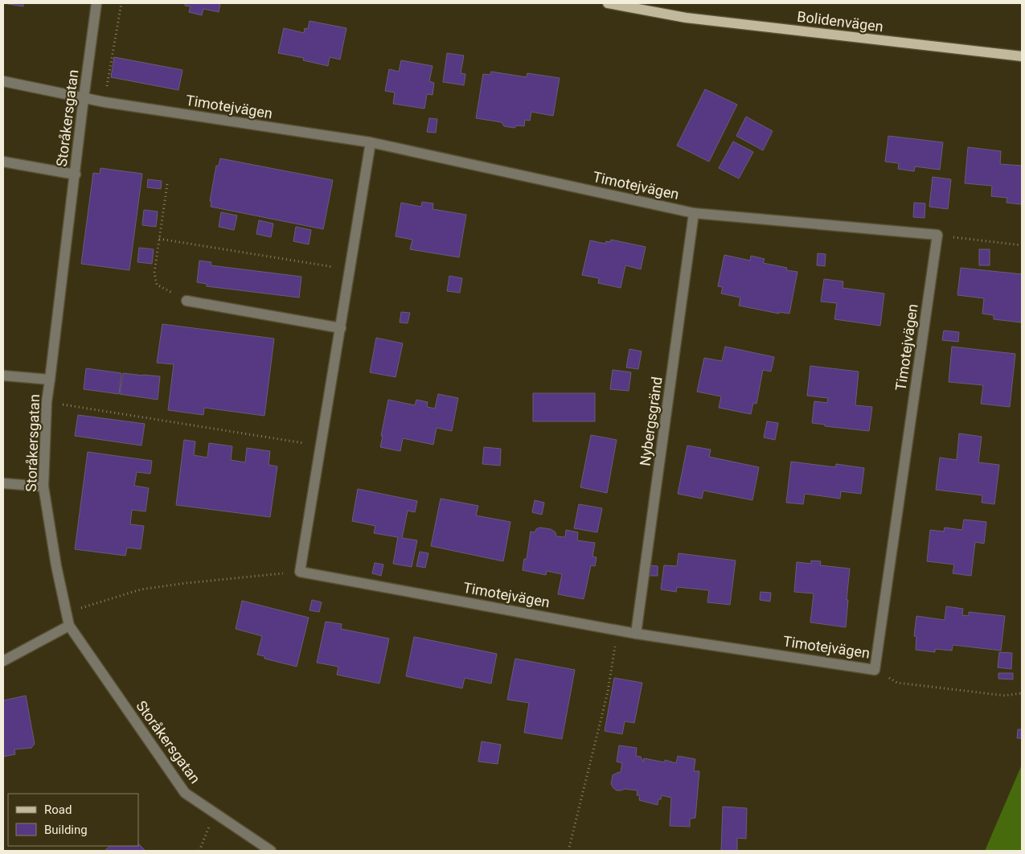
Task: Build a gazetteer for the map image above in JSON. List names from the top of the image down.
{
  "streets": {
    "main road": ["Bolidenvägen"],
    "street": ["Timotejvägen", "Storåkersgatan", "Nybergsgränd"]
  },
  "crossings": [
    ["Timotejvägen", "Storåkersgatan"],
    ["Timotejvägen", "Nybergsgränd"]
  ],
  "legend": ["Road", "Building"]
}
